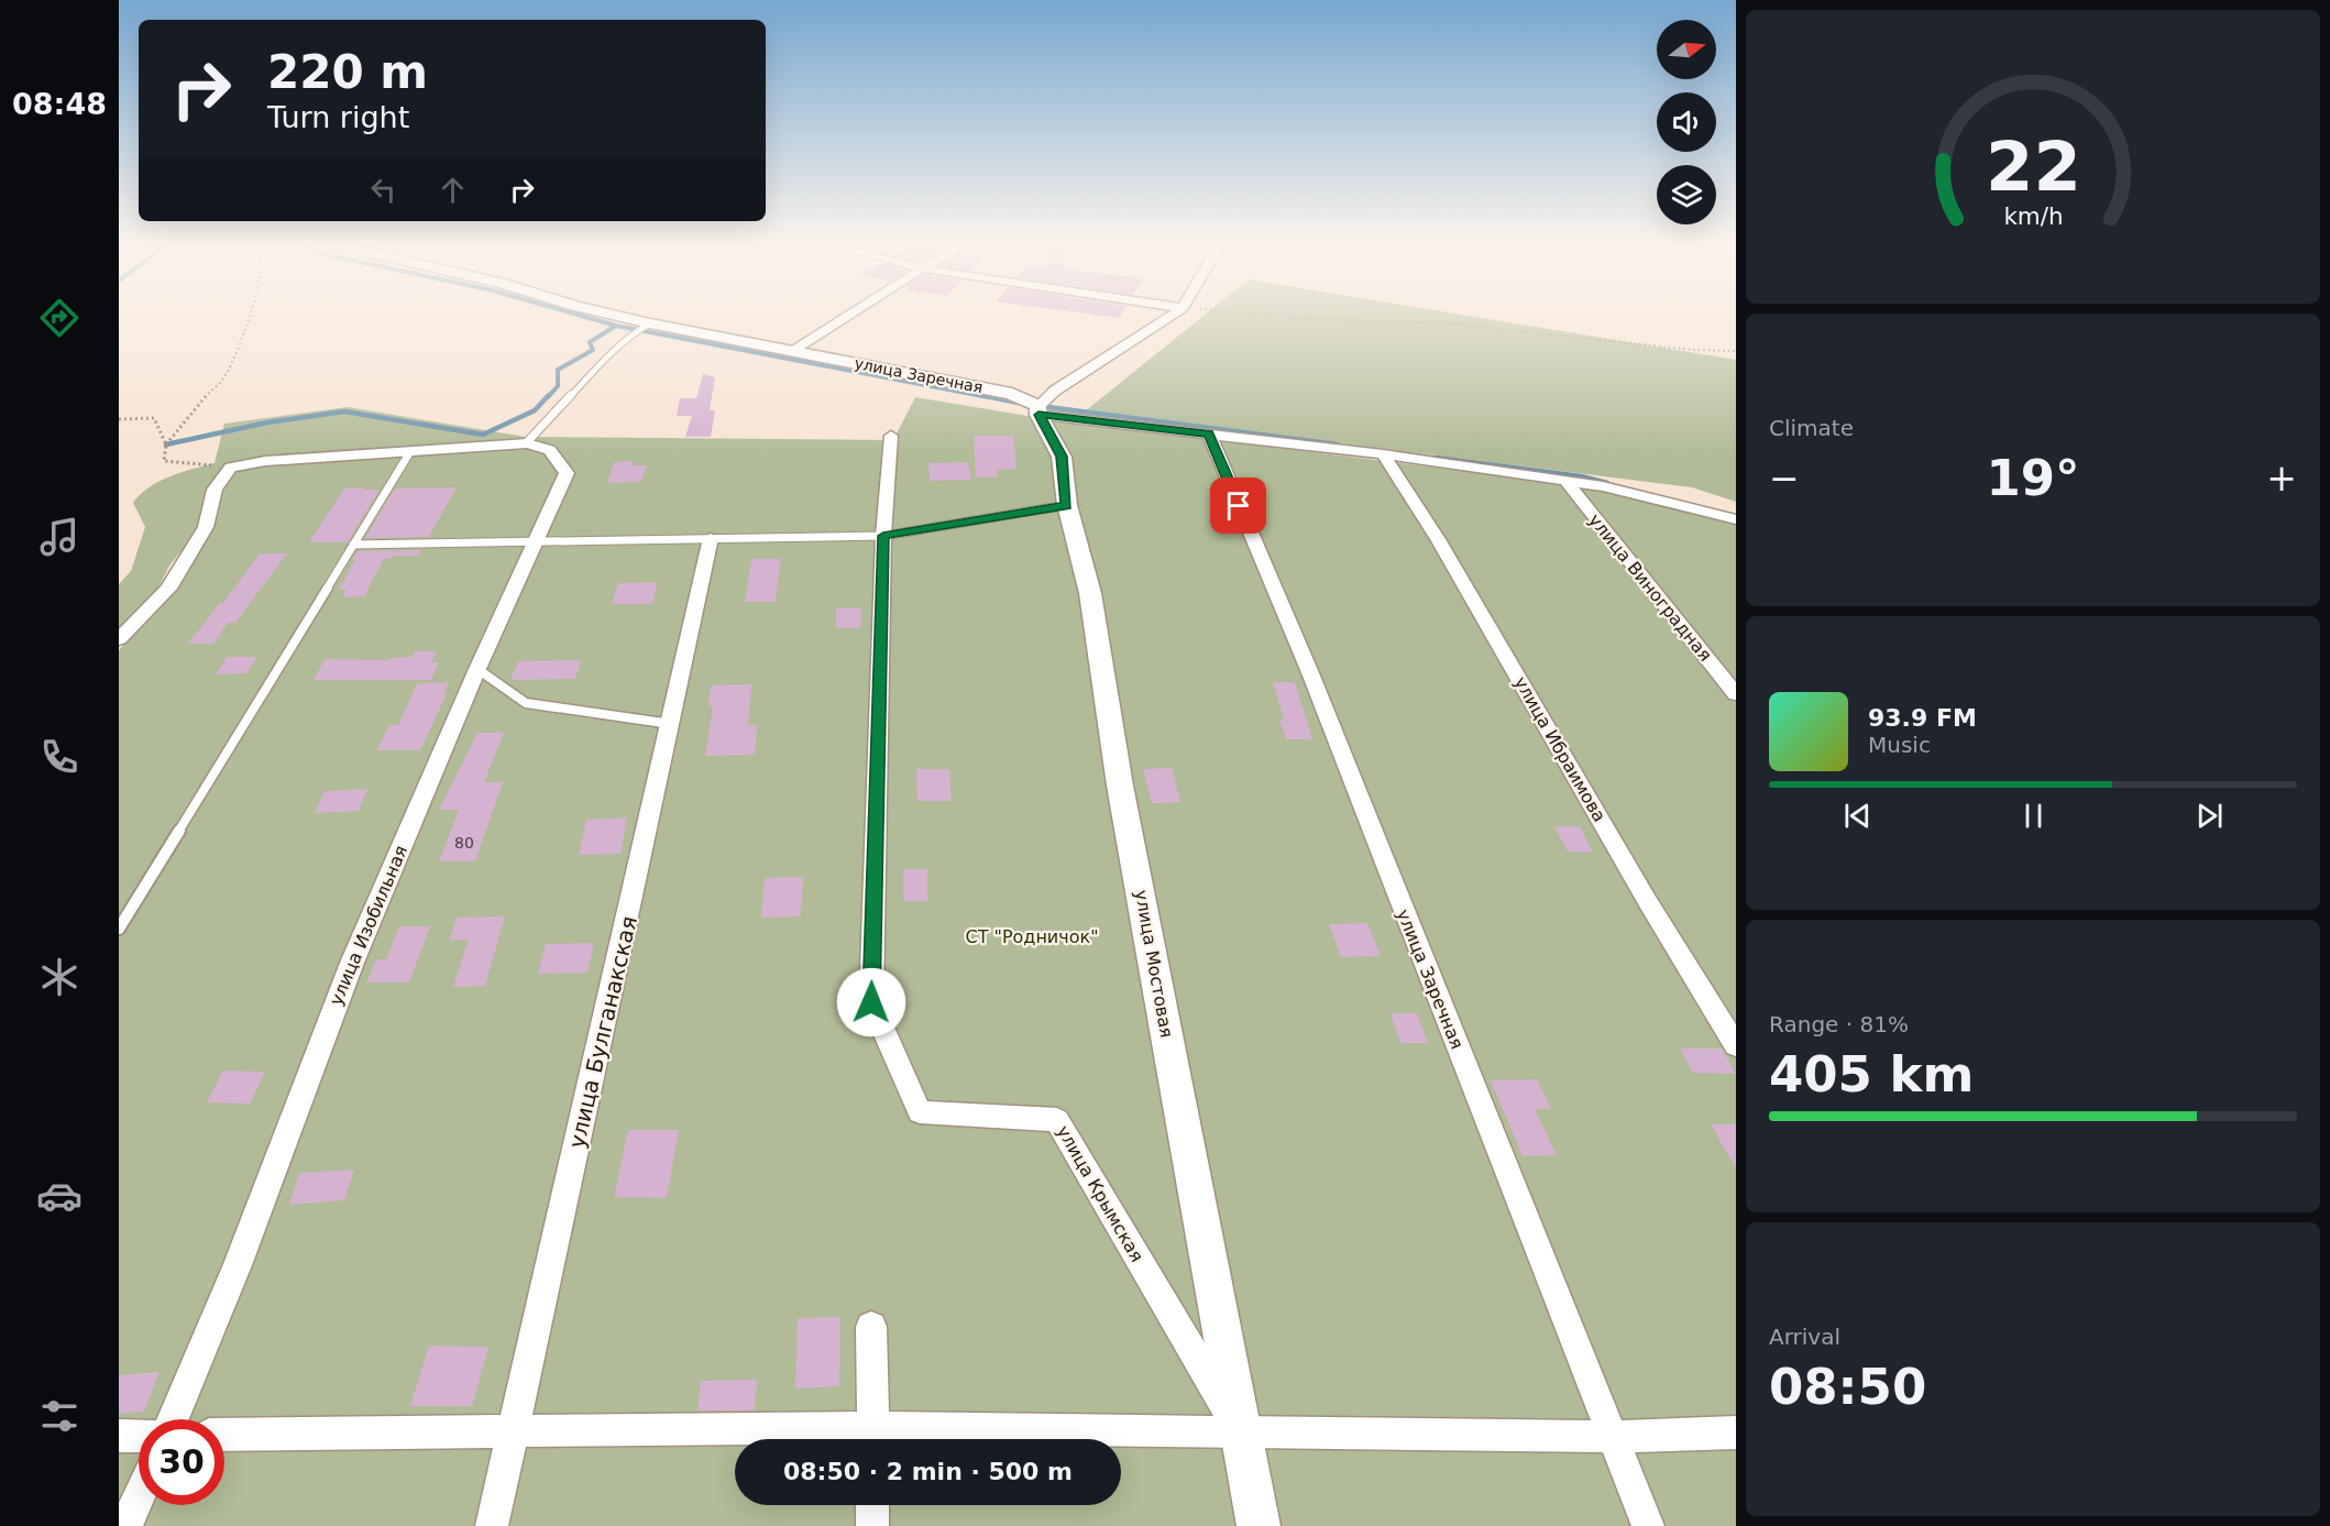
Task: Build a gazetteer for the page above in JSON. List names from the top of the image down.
{
  "streets": {
    "street": [
      "улица Заречная",
      "улица Виноградная",
      "улица Ибраимова",
      "улица Изобильная",
      "улица Мостовая",
      "улица Булганакская",
      "улица Крымская"
    ]
  },
  "crossings": [
    ["улица Заречная", "улица Мостовая"],
    ["улица Мостовая", "улица Крымская"]
  ],
  "parks": ["СТ \"Родничок\""],
  "house_numbers": ["80"],
  "north": "right",
  "page": {
    "tabs": "08:48",
    "turn": ["220 m", "Turn right"],
    "tile": [
      "Climate",
      ["Range · 81%", "405 km"],
      ["Arrival", "08:50"]
    ],
    "heat": ["−", "19°", "+"],
    "song": ["93.9 FM", "Music"],
    "limit": "30",
    "trip": "08:50 · 2 min · 500 m",
    "gauge": ["22", "km/h"]
  }
}
